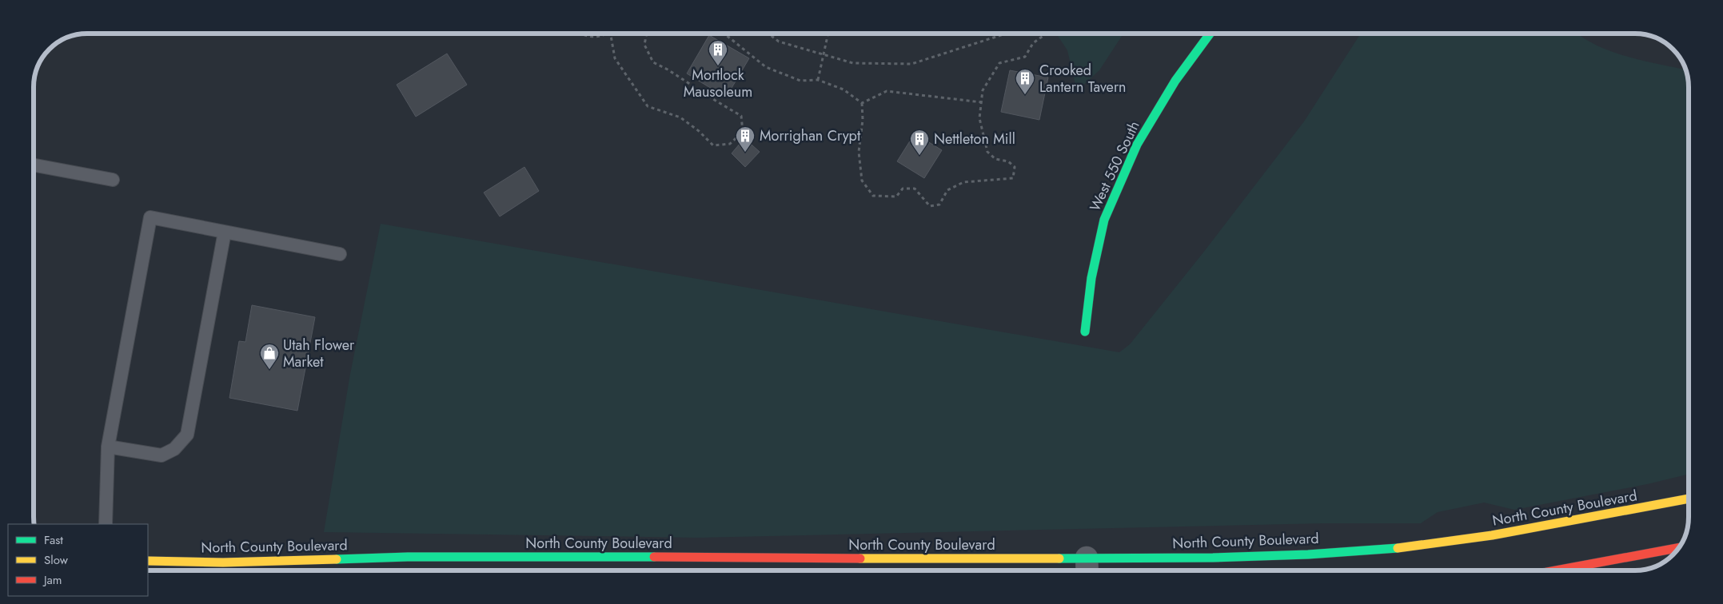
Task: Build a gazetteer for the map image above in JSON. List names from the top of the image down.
{
  "streets": {
    "main road": ["West 550 South", "North County Boulevard"]
  },
  "places": {
    "building": [
      "Mortlock Mausoleum",
      "Crooked Lantern Tavern",
      "Morrighan Crypt",
      "Nettleton Mill"
    ],
    "shop": ["Utah Flower Market"]
  },
  "legend": ["Fast", "Slow", "Jam"]
}
